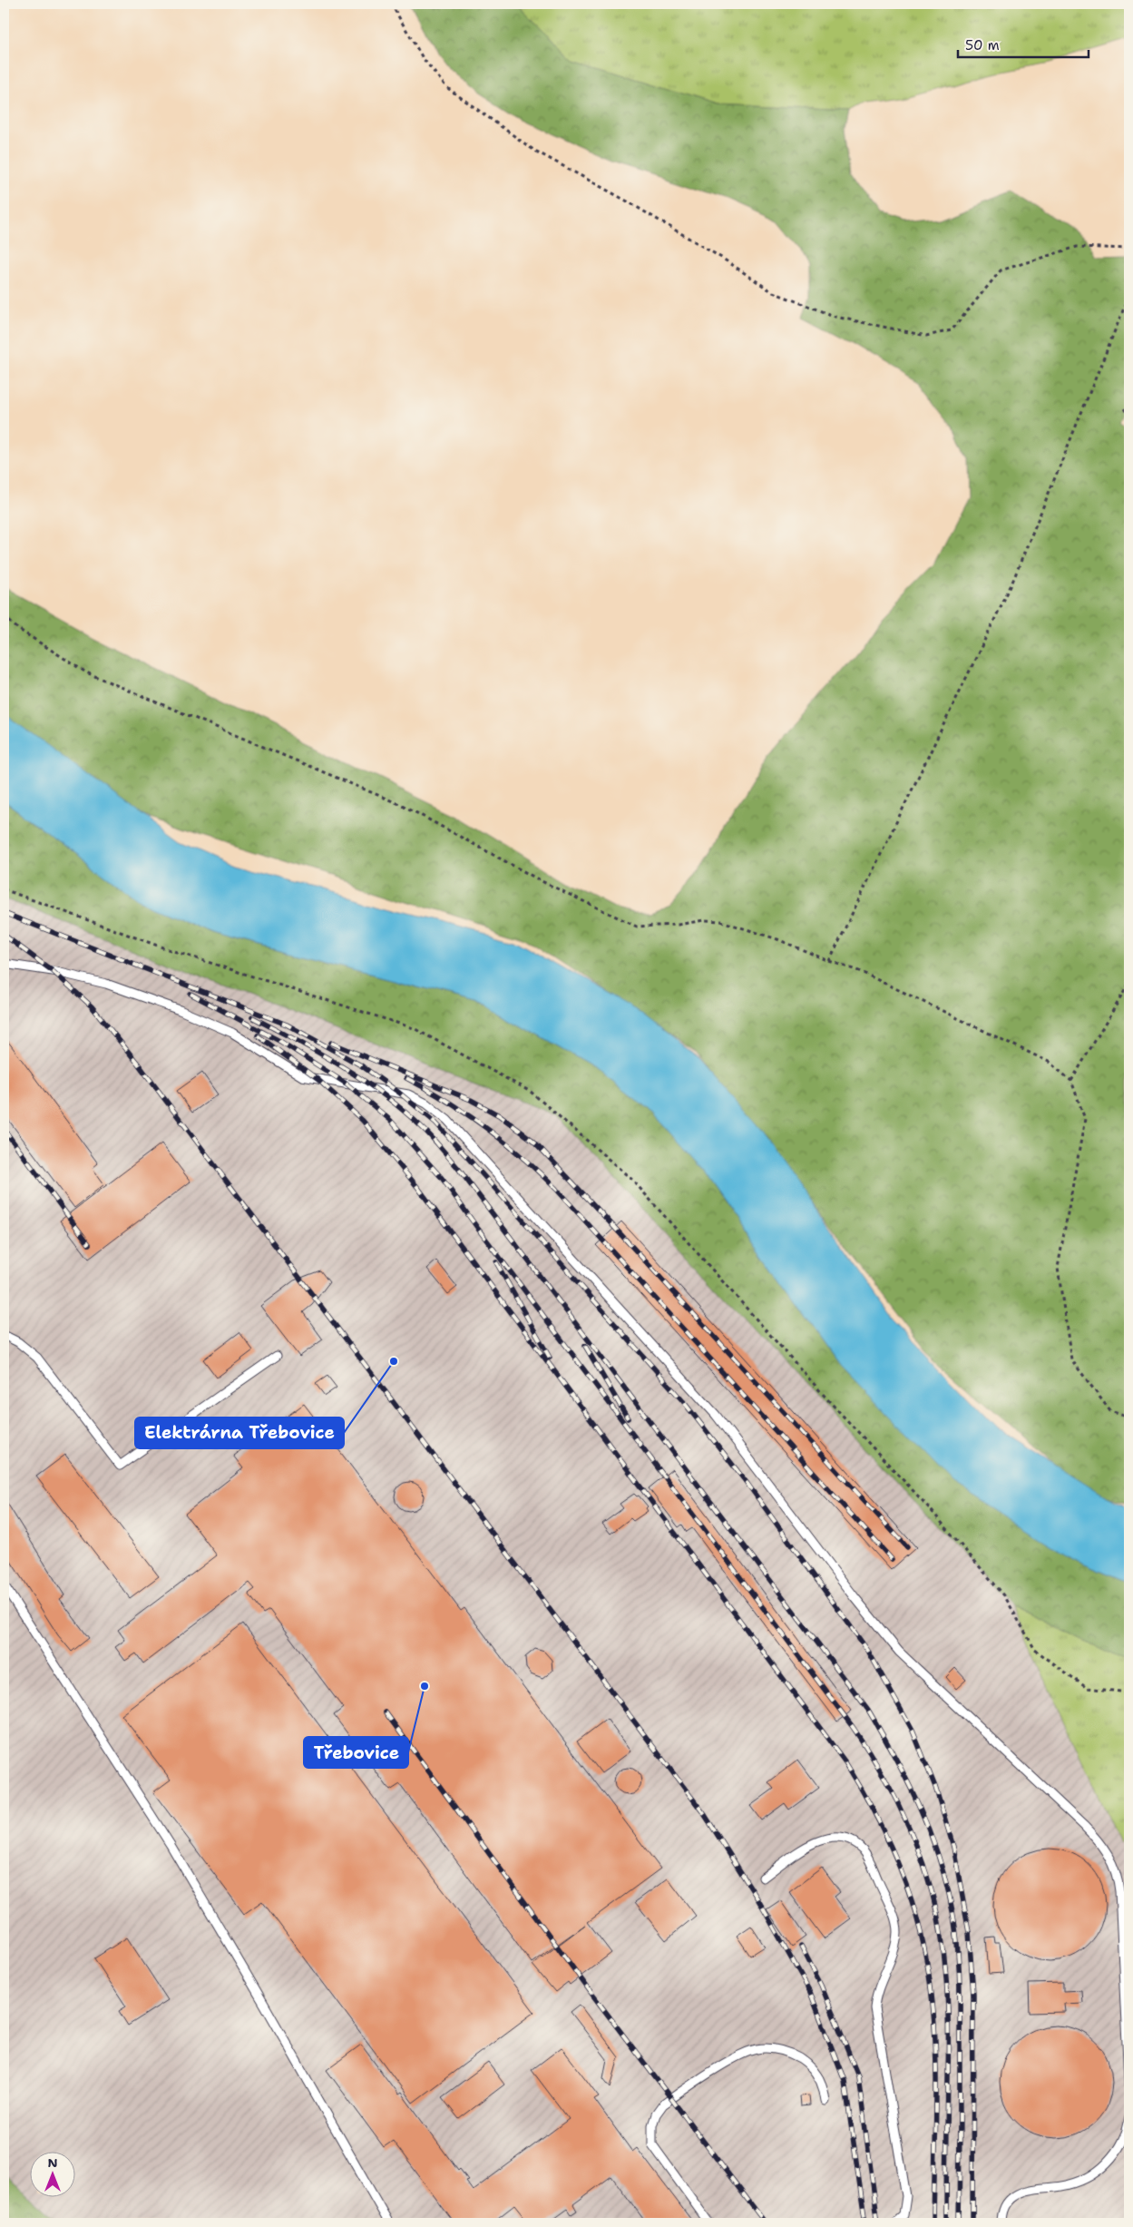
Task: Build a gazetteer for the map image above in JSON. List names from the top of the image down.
{
  "places": ["Elektrárna Třebovice", "Třebovice"],
  "scale_bar": "50 m",
  "north": "top"
}
